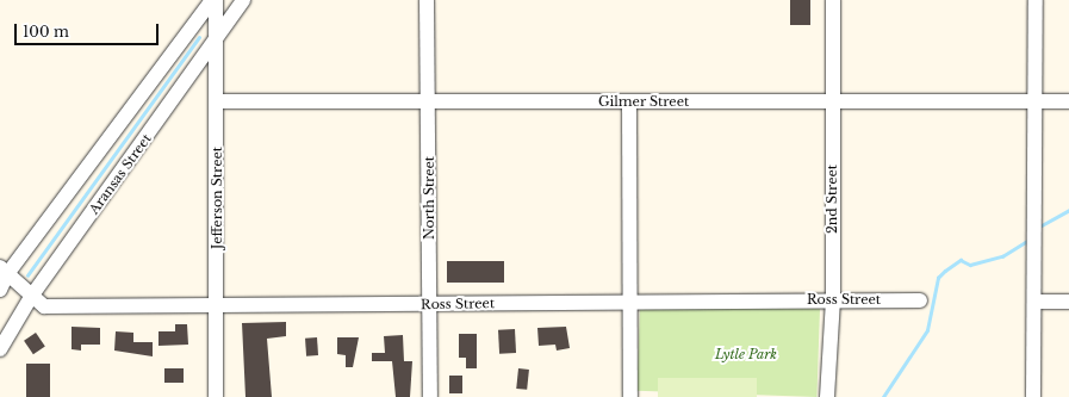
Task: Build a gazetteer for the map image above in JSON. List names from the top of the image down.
{
  "streets": {
    "street": [
      "Gilmer Street",
      "Aransas Street",
      "Jefferson Street",
      "North Street",
      "2nd Street",
      "Ross Street"
    ]
  },
  "crossings": [
    ["Gilmer Street", "Jefferson Street"],
    ["Gilmer Street", "North Street"],
    ["Gilmer Street", "2nd Street"],
    ["Aransas Street", "Jefferson Street"],
    ["Aransas Street", "Ross Street"],
    ["Jefferson Street", "Ross Street"],
    ["North Street", "Ross Street"],
    ["2nd Street", "Ross Street"]
  ],
  "parks": ["Lytle Park"],
  "scale_bar": "100 m"
}
